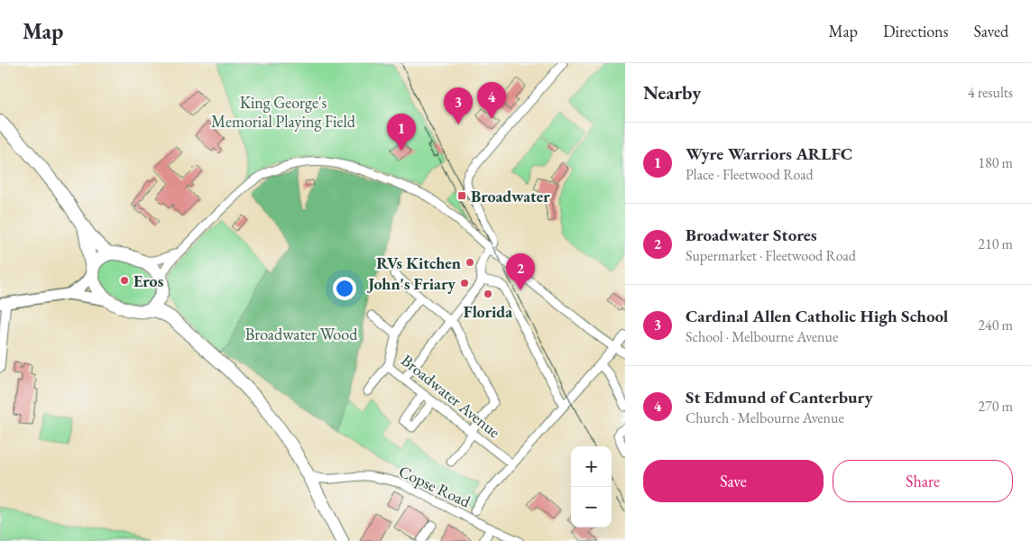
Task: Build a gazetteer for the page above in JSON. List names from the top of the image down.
{
  "streets": {
    "street": ["Broadwater Avenue", "Copse Road"]
  },
  "parks": ["King George's Memorial Playing Field", "Broadwater Wood"],
  "places": {
    "transit": ["Broadwater"],
    "other": [
      "RVs Kitchen",
      "Eros",
      "John's Friary",
      "Florida"
    ]
  },
  "page": {
    "header": "Map",
    "nav": ["Map", "Directions", "Saved"],
    "heading": ["Nearby", "4 results"],
    "pins": [
      "4",
      "3",
      "1",
      "2"
    ],
    "list": [
      {
        "mark": "1",
        "name": "Wyre Warriors ARLFC",
        "note": "Place · Fleetwood Road",
        "value": "180 m"
      },
      {
        "mark": "2",
        "name": "Broadwater Stores",
        "note": "Supermarket · Fleetwood Road",
        "value": "210 m"
      },
      {
        "mark": "3",
        "name": "Cardinal Allen Catholic High School",
        "note": "School · Melbourne Avenue",
        "value": "240 m"
      },
      {
        "mark": "4",
        "name": "St Edmund of Canterbury",
        "note": "Church · Melbourne Avenue",
        "value": "270 m"
      }
    ],
    "map_buttons": ["+", "−"],
    "buttons": ["Save", "Share"]
  }
}
